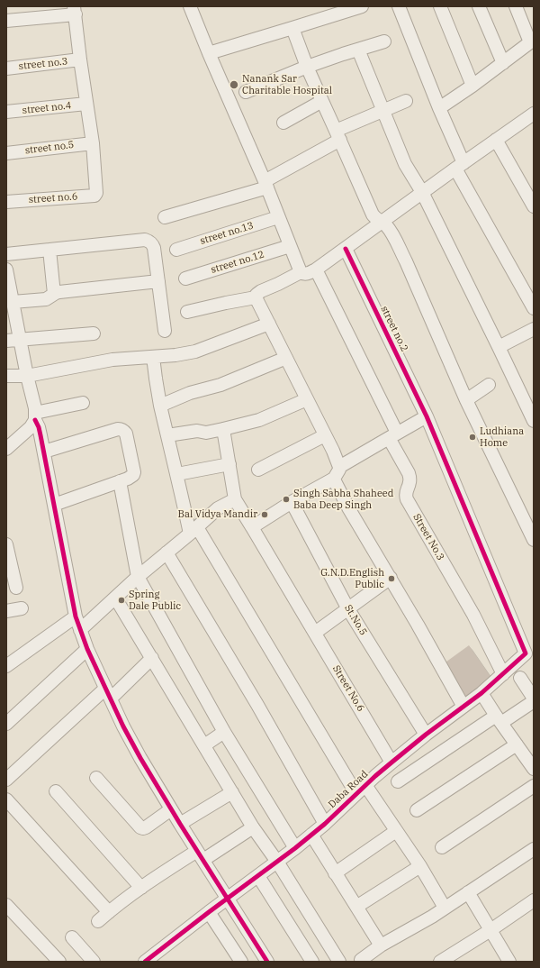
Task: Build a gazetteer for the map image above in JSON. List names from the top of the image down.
{
  "streets": {
    "street": [
      "street no.3",
      "street no.4",
      "street no.5",
      "street no.6",
      "street no.13",
      "street no.12",
      "street no.2",
      "Street No.3",
      "St.No.5",
      "Street No.6",
      "Daba Road"
    ]
  },
  "crossings": [
    ["street no.5", "street no.6"],
    ["street no.2", "Daba Road"],
    ["Street No.3", "Daba Road"],
    ["St.No.5", "Daba Road"],
    ["Street No.6", "Daba Road"]
  ],
  "places": [
    "Nanank Sar Charitable Hospital",
    "Ludhiana Home",
    "Singh Sabha Shaheed Baba Deep Singh",
    "Bal Vidya Mandir",
    "G.N.D.English Public",
    "Spring Dale Public"
  ]
}
